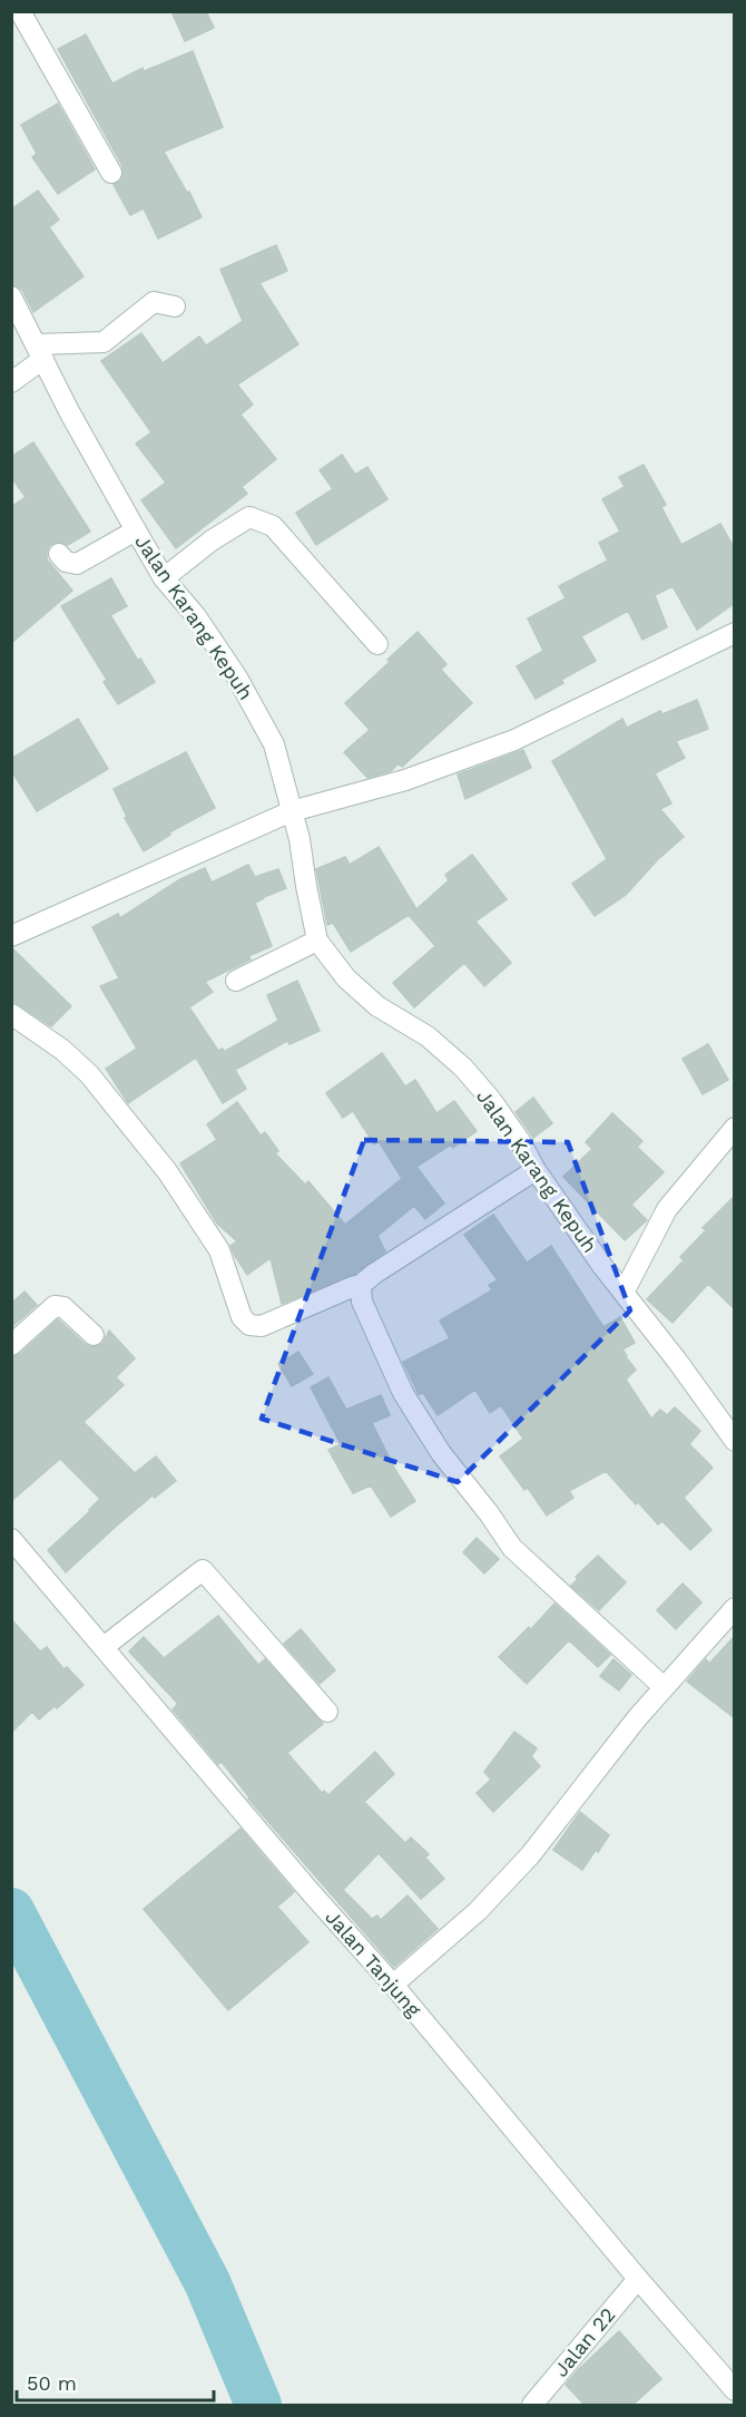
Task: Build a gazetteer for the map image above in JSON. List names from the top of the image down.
{
  "streets": {
    "street": ["Jalan Karang Kepuh", "Jalan Tanjung", "Jalan 22"]
  },
  "crossings": [
    ["Jalan Tanjung", "Jalan 22"]
  ],
  "scale_bar": "50 m"
}
